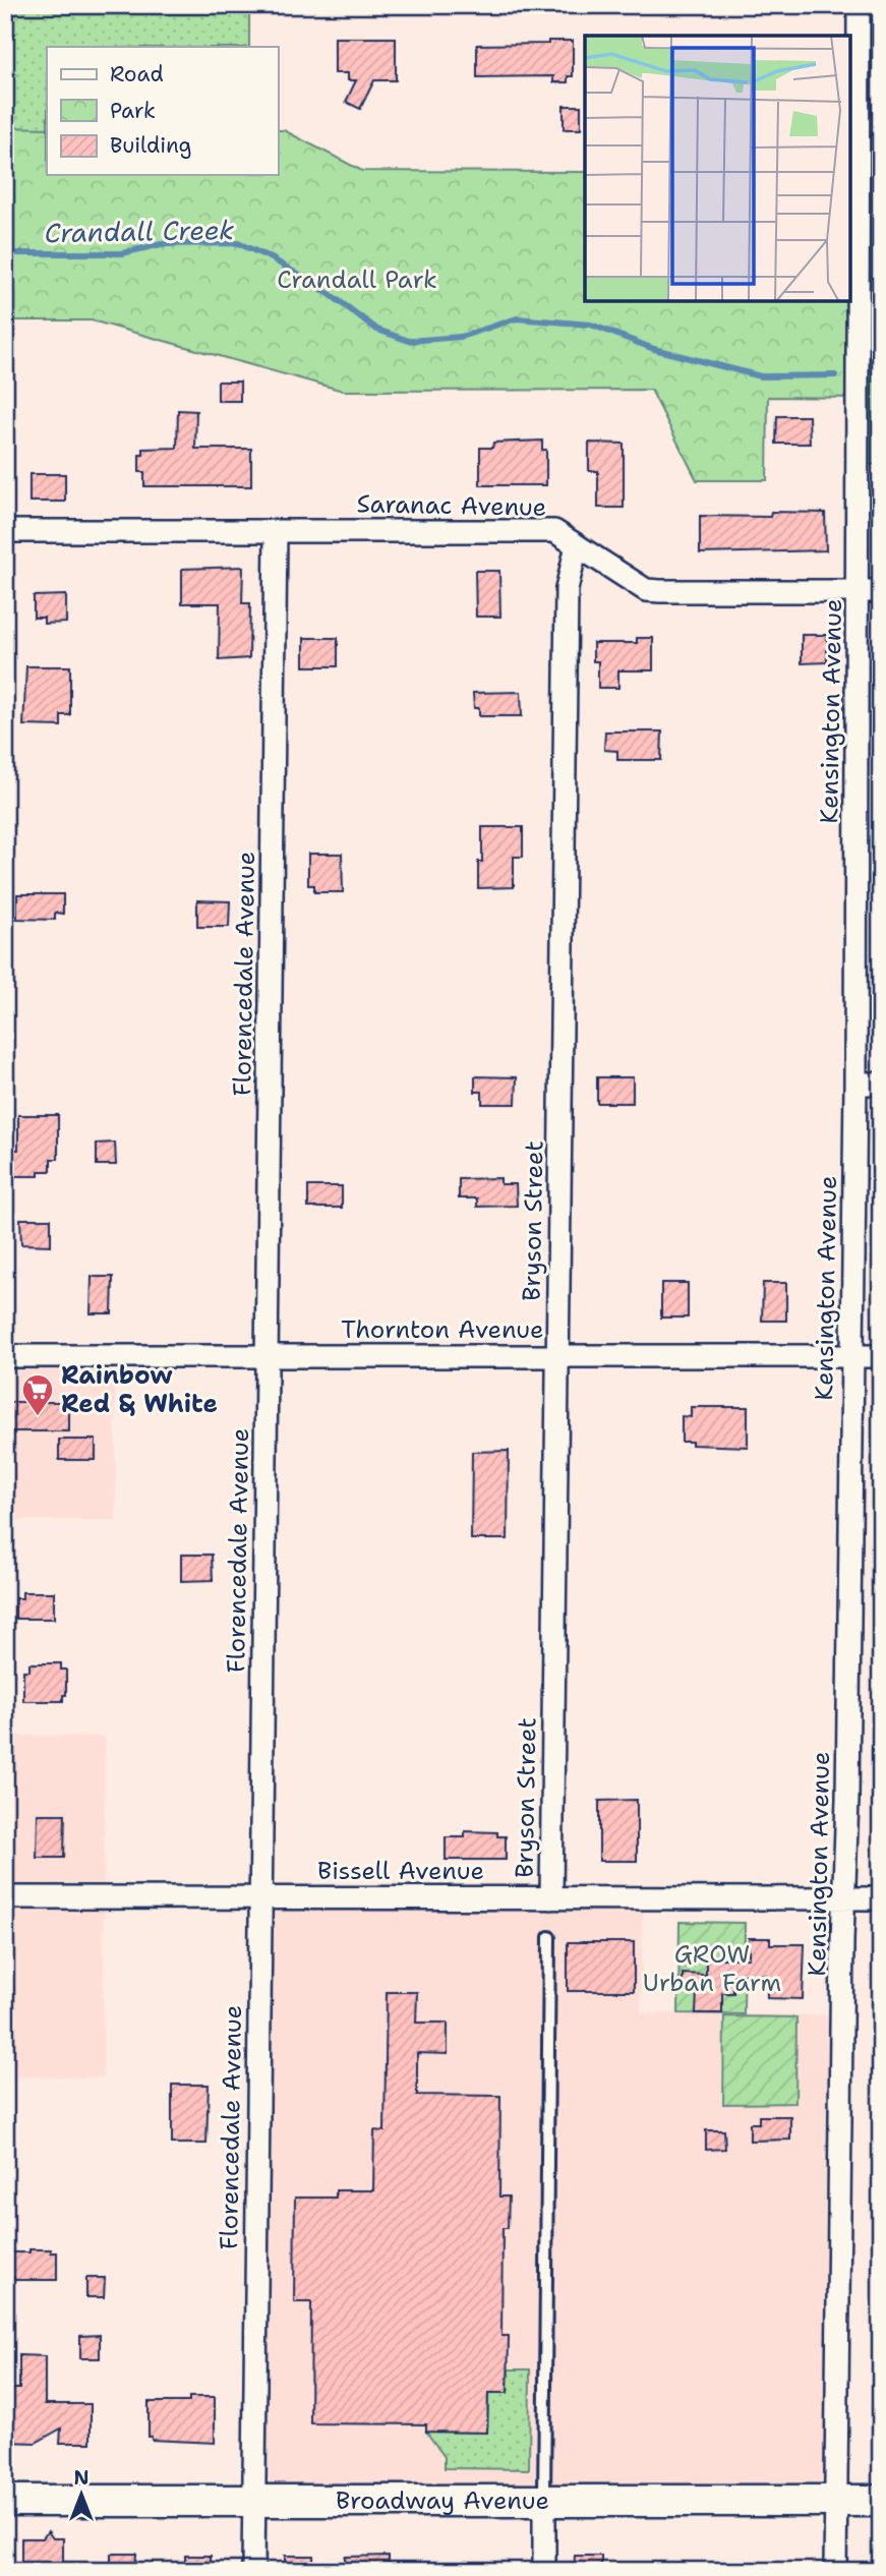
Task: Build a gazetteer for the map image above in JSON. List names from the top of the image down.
{
  "streets": {
    "street": [
      "Saranac Avenue",
      "Kensington Avenue",
      "Florencedale Avenue",
      "Bryson Street",
      "Thornton Avenue",
      "Bissell Avenue",
      "Broadway Avenue"
    ]
  },
  "crossings": [
    ["Saranac Avenue", "Kensington Avenue"],
    ["Saranac Avenue", "Florencedale Avenue"],
    ["Saranac Avenue", "Bryson Street"],
    ["Kensington Avenue", "Thornton Avenue"],
    ["Kensington Avenue", "Bissell Avenue"],
    ["Kensington Avenue", "Broadway Avenue"],
    ["Florencedale Avenue", "Thornton Avenue"],
    ["Florencedale Avenue", "Bissell Avenue"],
    ["Florencedale Avenue", "Broadway Avenue"],
    ["Bryson Street", "Thornton Avenue"],
    ["Bryson Street", "Bissell Avenue"]
  ],
  "water": ["Crandall Creek"],
  "parks": ["Crandall Park", "GROW Urban Farm"],
  "places": {
    "supermarket": ["Rainbow Red & White"]
  },
  "legend": ["Road", "Park", "Building"],
  "north": "top"
}
